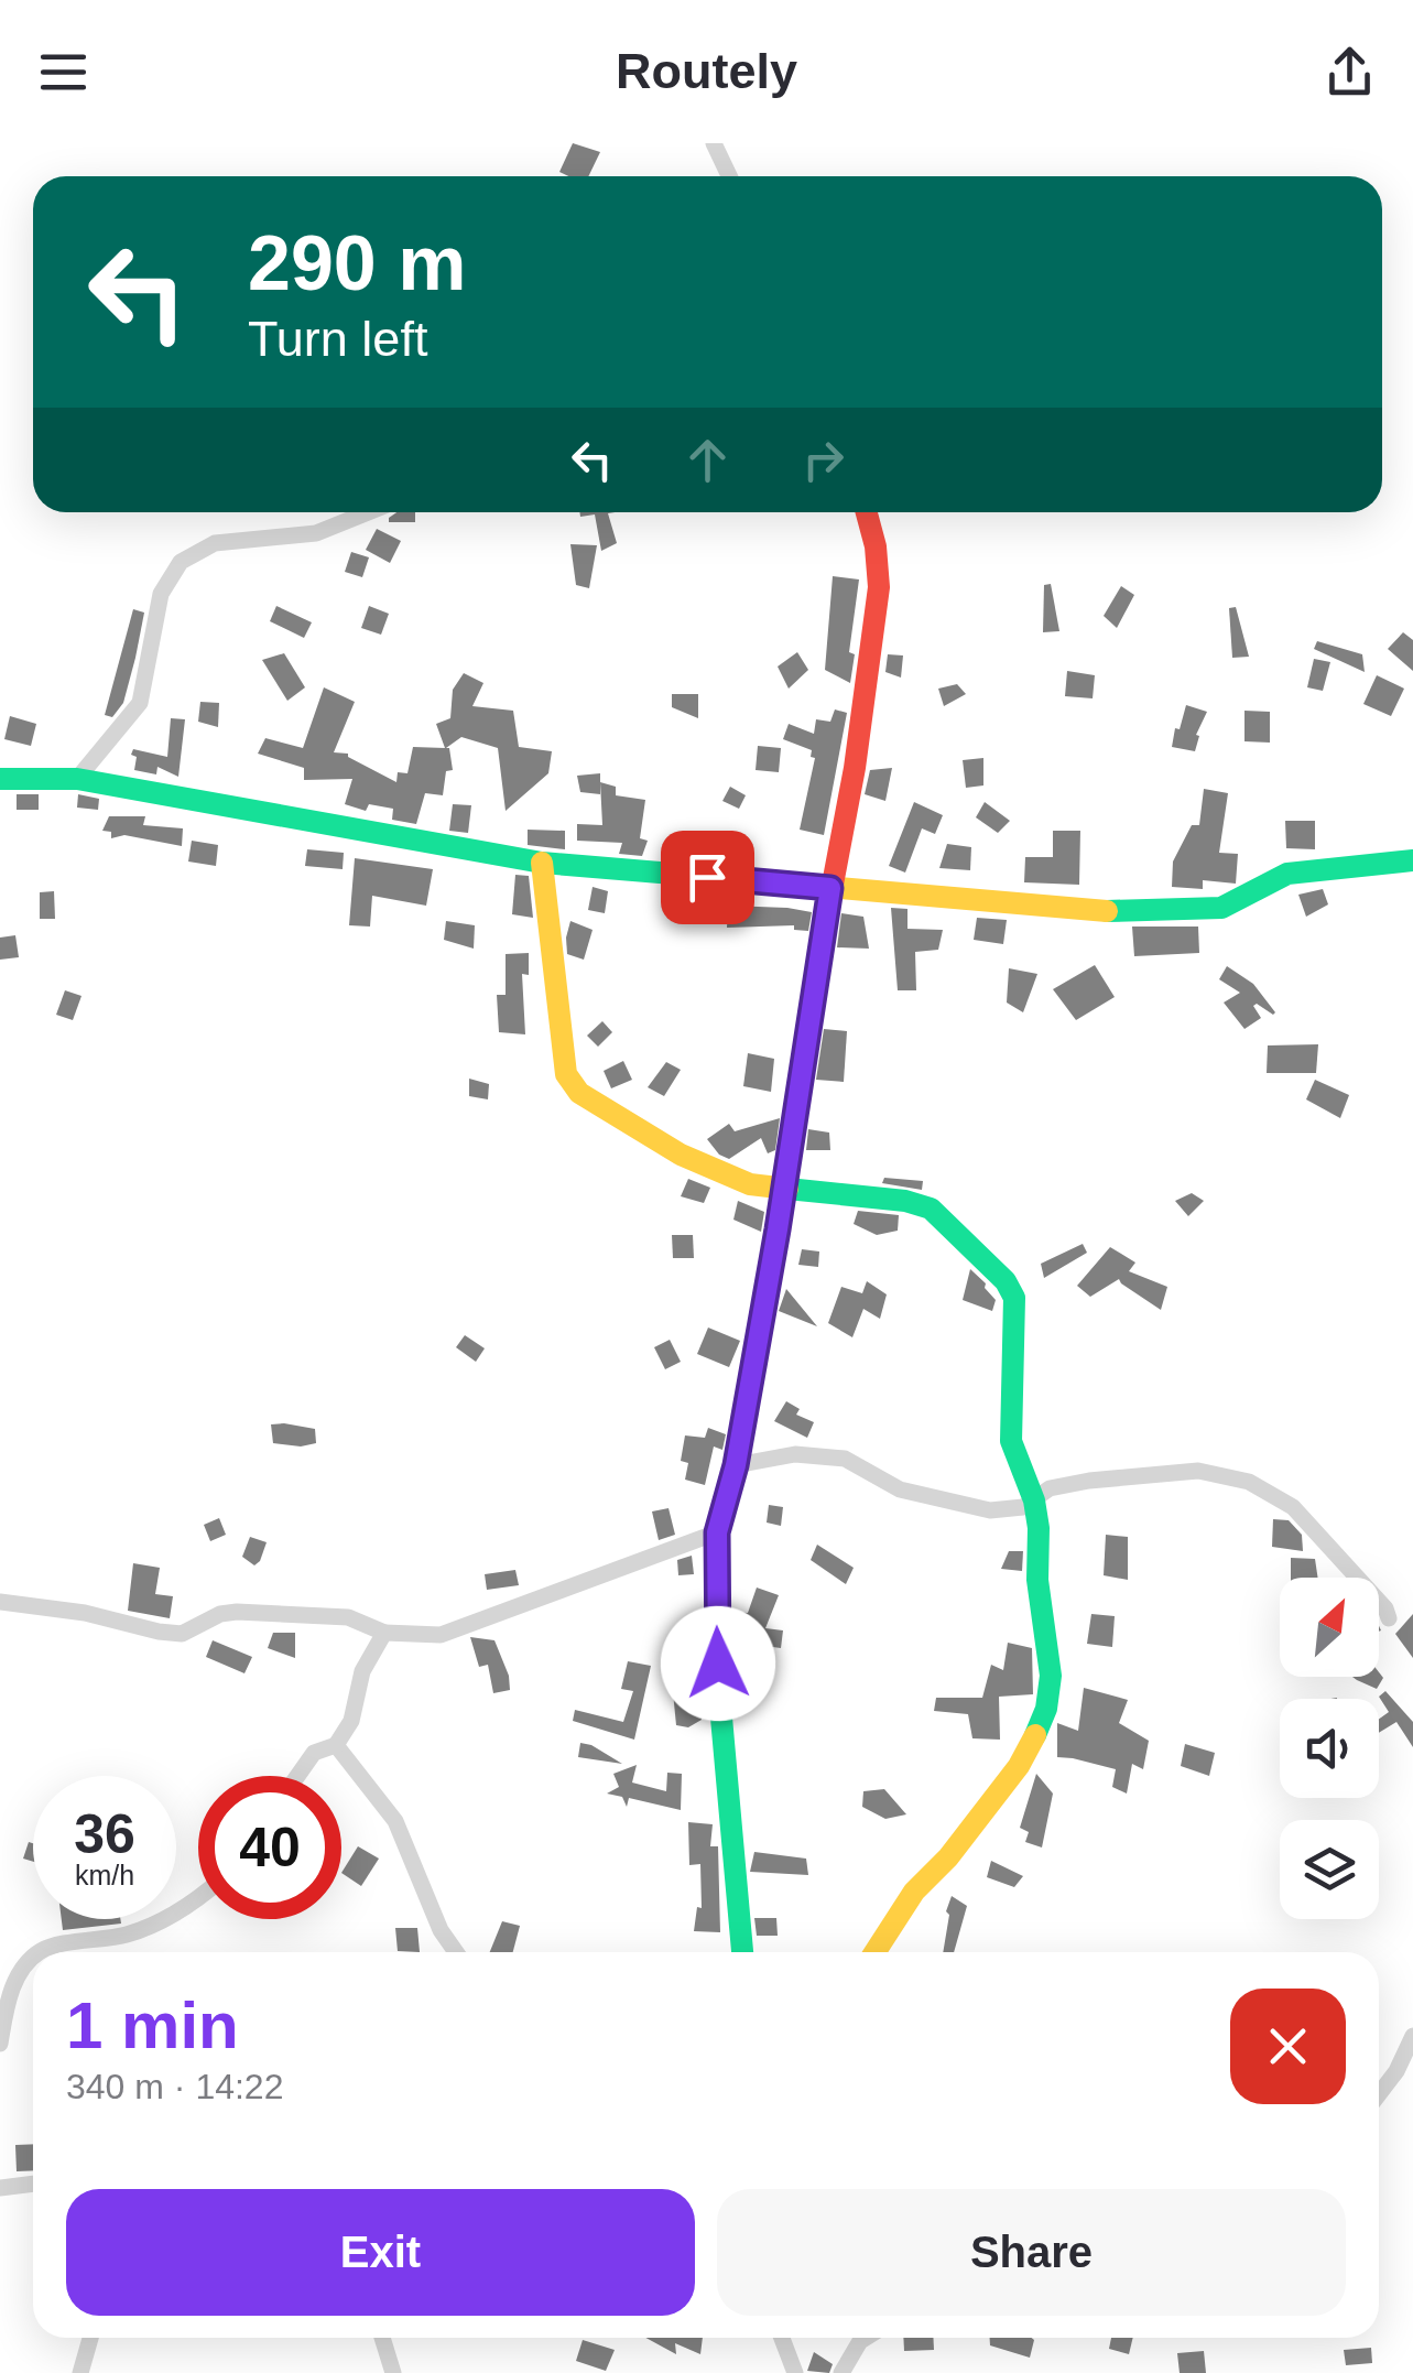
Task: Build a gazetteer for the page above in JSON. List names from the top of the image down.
{
  "north": "top right",
  "page": {
    "header": "Routely",
    "turn": ["290 m", "Turn left"],
    "speed": "36 km/h",
    "limit": "40",
    "heading": ["1 min", "340 m · 14:22"],
    "buttons": ["Exit", "Share"]
  }
}
